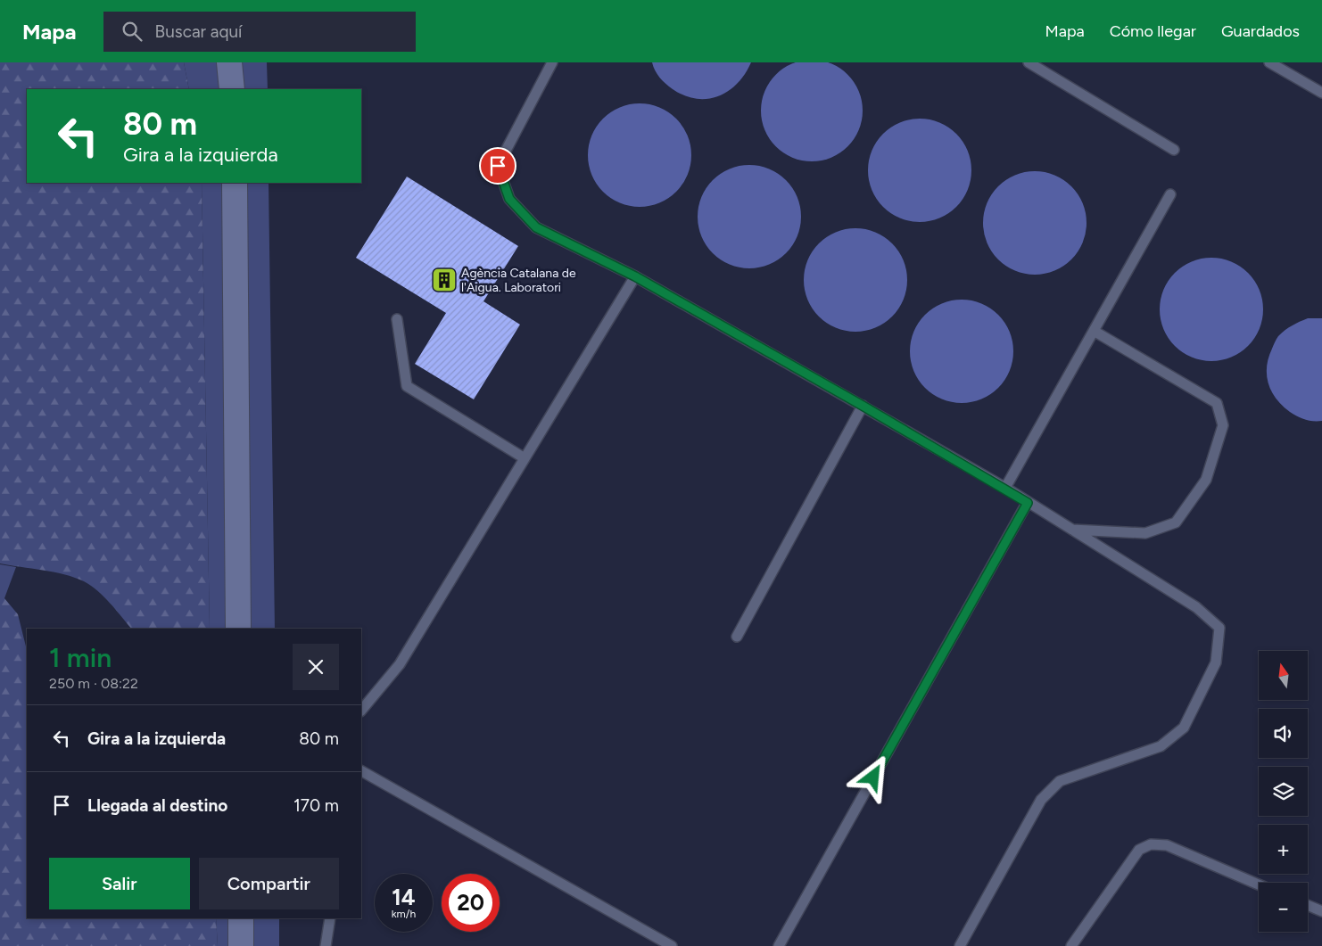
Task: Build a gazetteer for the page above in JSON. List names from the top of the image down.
{
  "places": {
    "building": ["Agència Catalana de l'Aigua. Laboratori"]
  },
  "north": "top",
  "page": {
    "header": "Mapa",
    "search": "Buscar aquí",
    "nav": ["Mapa", "Cómo llegar", "Guardados"],
    "turn": ["80 m", "Gira a la izquierda"],
    "heading": ["1 min", "250 m · 08:22"],
    "map_buttons": ["+", "−"],
    "list": [
      {
        "name": "Gira a la izquierda",
        "value": "80 m"
      },
      {
        "name": "Llegada al destino",
        "value": "170 m"
      }
    ],
    "buttons": ["Salir", "Compartir"],
    "speed": "14 km/h",
    "limit": "20"
  }
}
